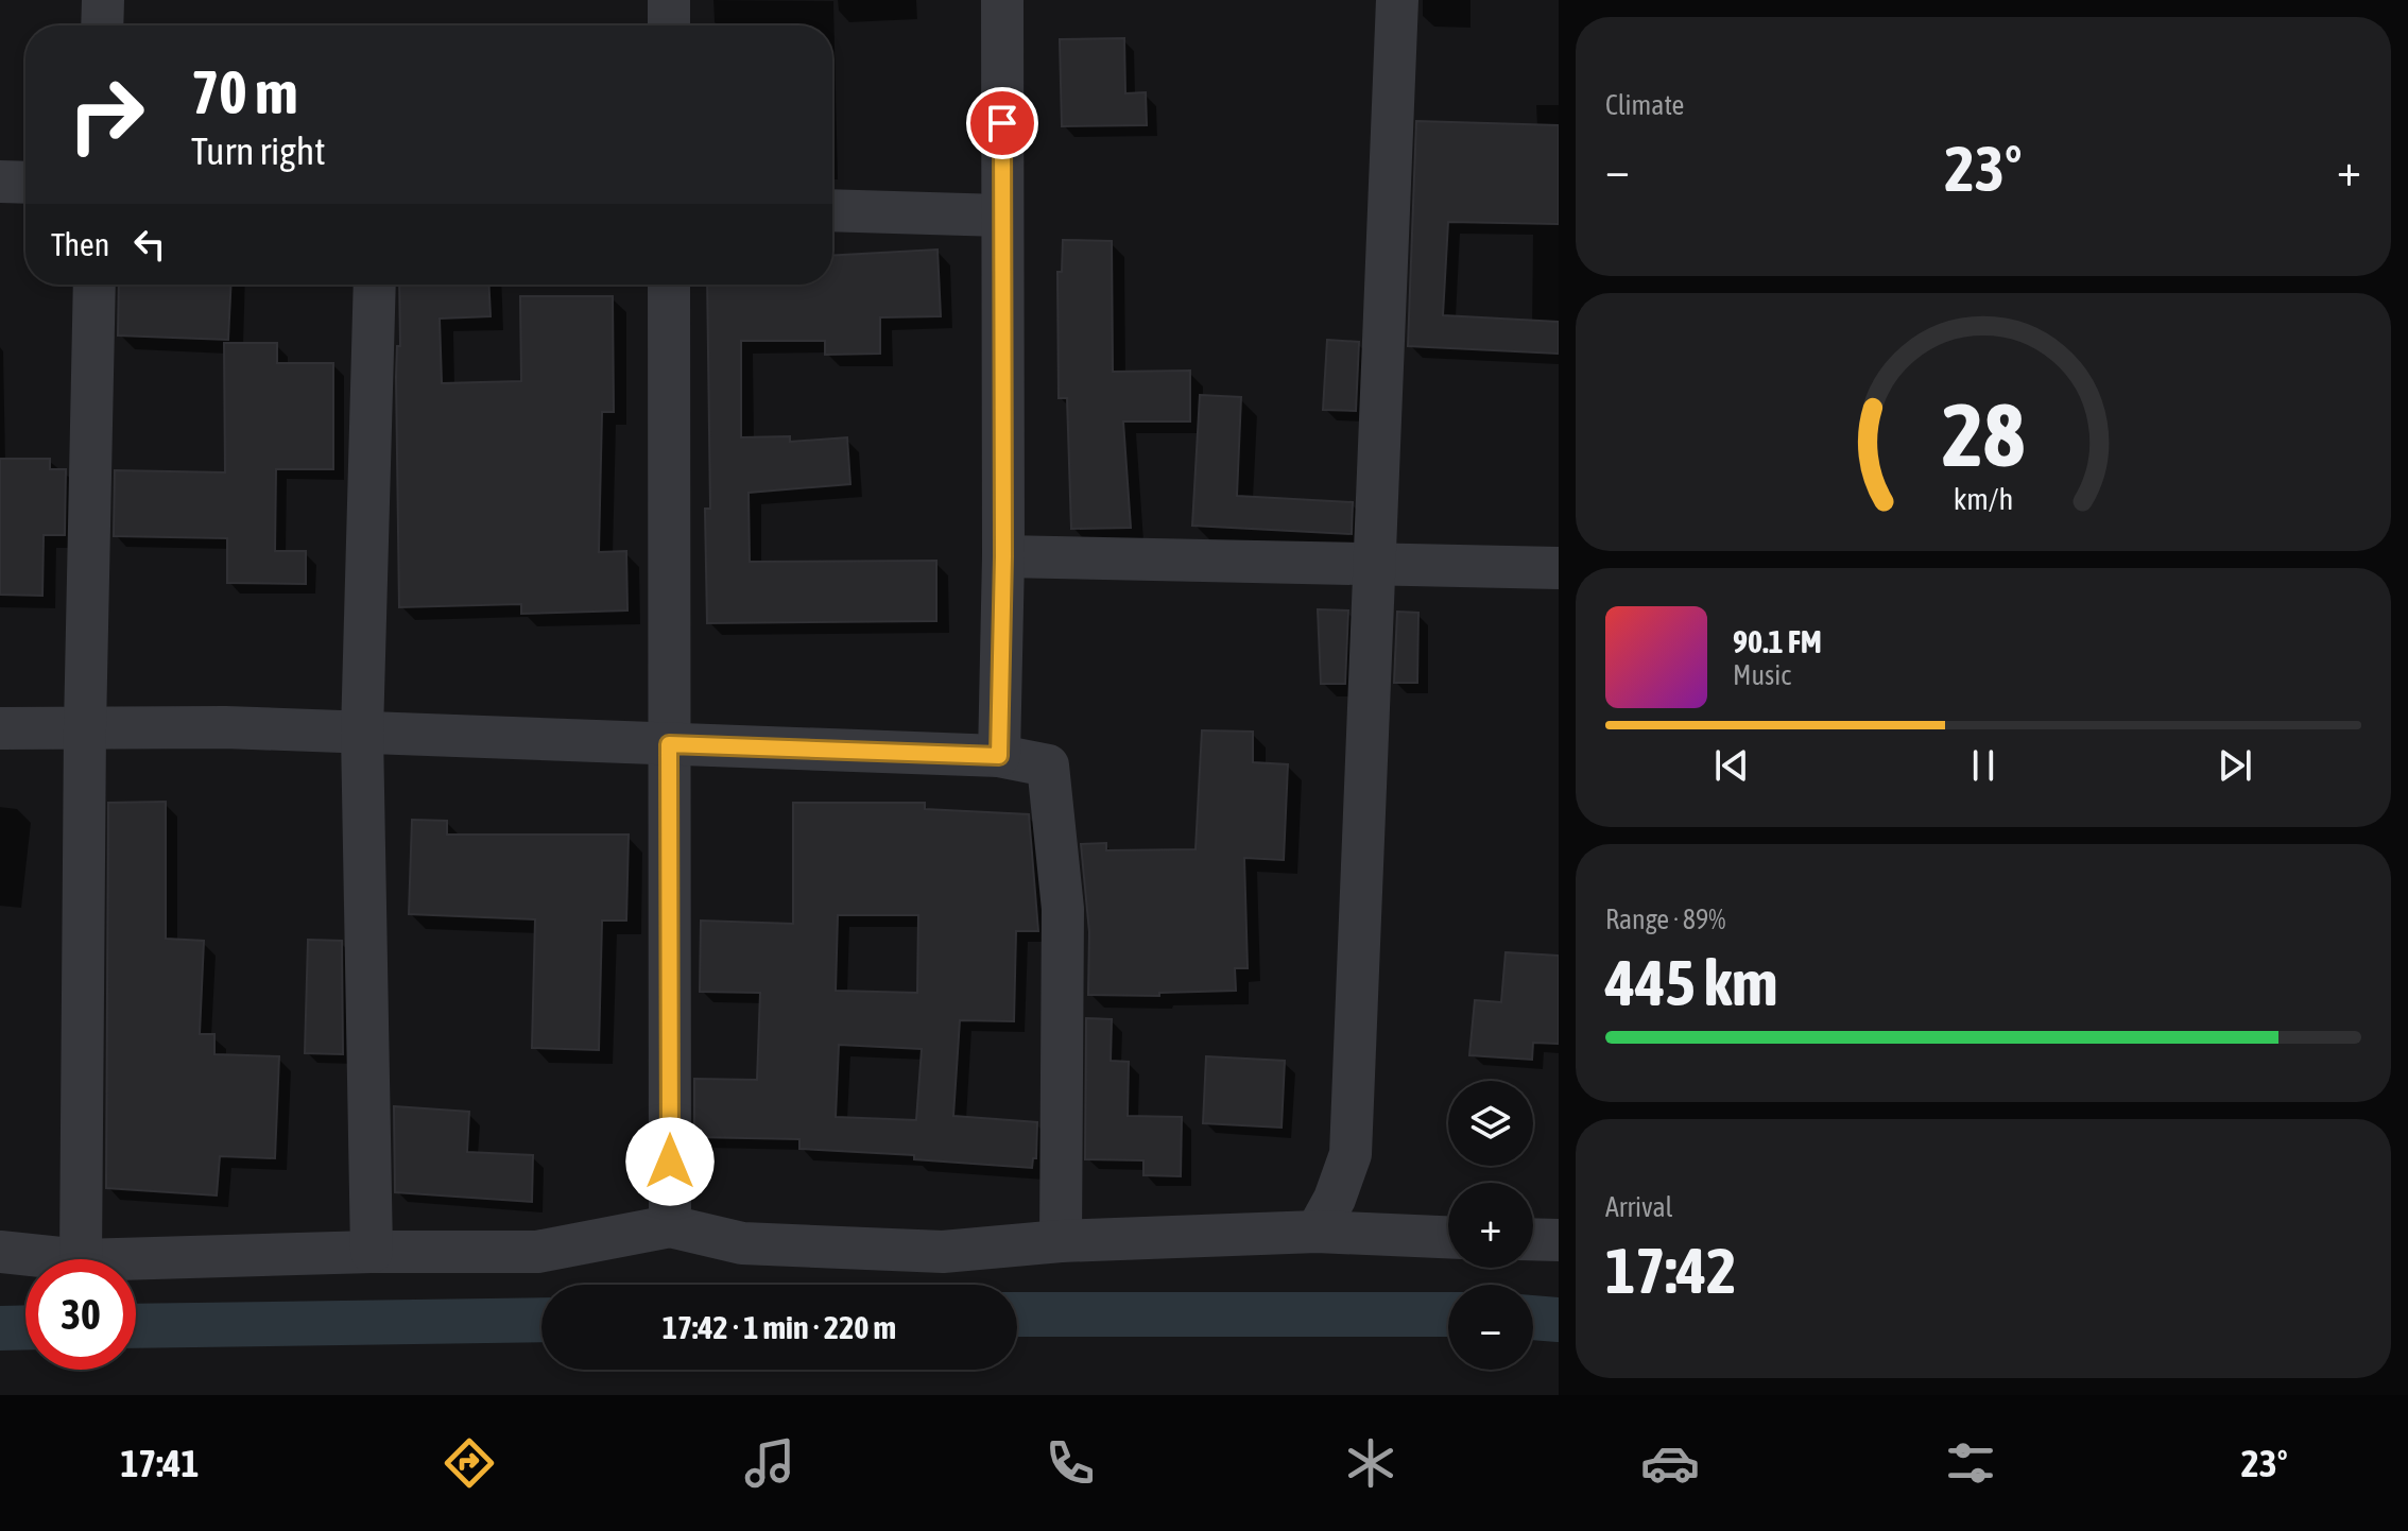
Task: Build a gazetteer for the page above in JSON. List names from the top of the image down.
{
  "page": {
    "tile": [
      "Climate",
      ["Range · 89%", "445 km"],
      ["Arrival", "17:42"]
    ],
    "turn": ["70 m", "Turn right"],
    "heat": ["−", "23°", "+"],
    "then": "Then",
    "song": ["90.1 FM", "Music"],
    "map_buttons": ["+", "−"],
    "limit": "30",
    "trip": "17:42 · 1 min · 220 m",
    "tabs": ["17:41", "23°"],
    "gauge": ["28", "km/h"]
  }
}
